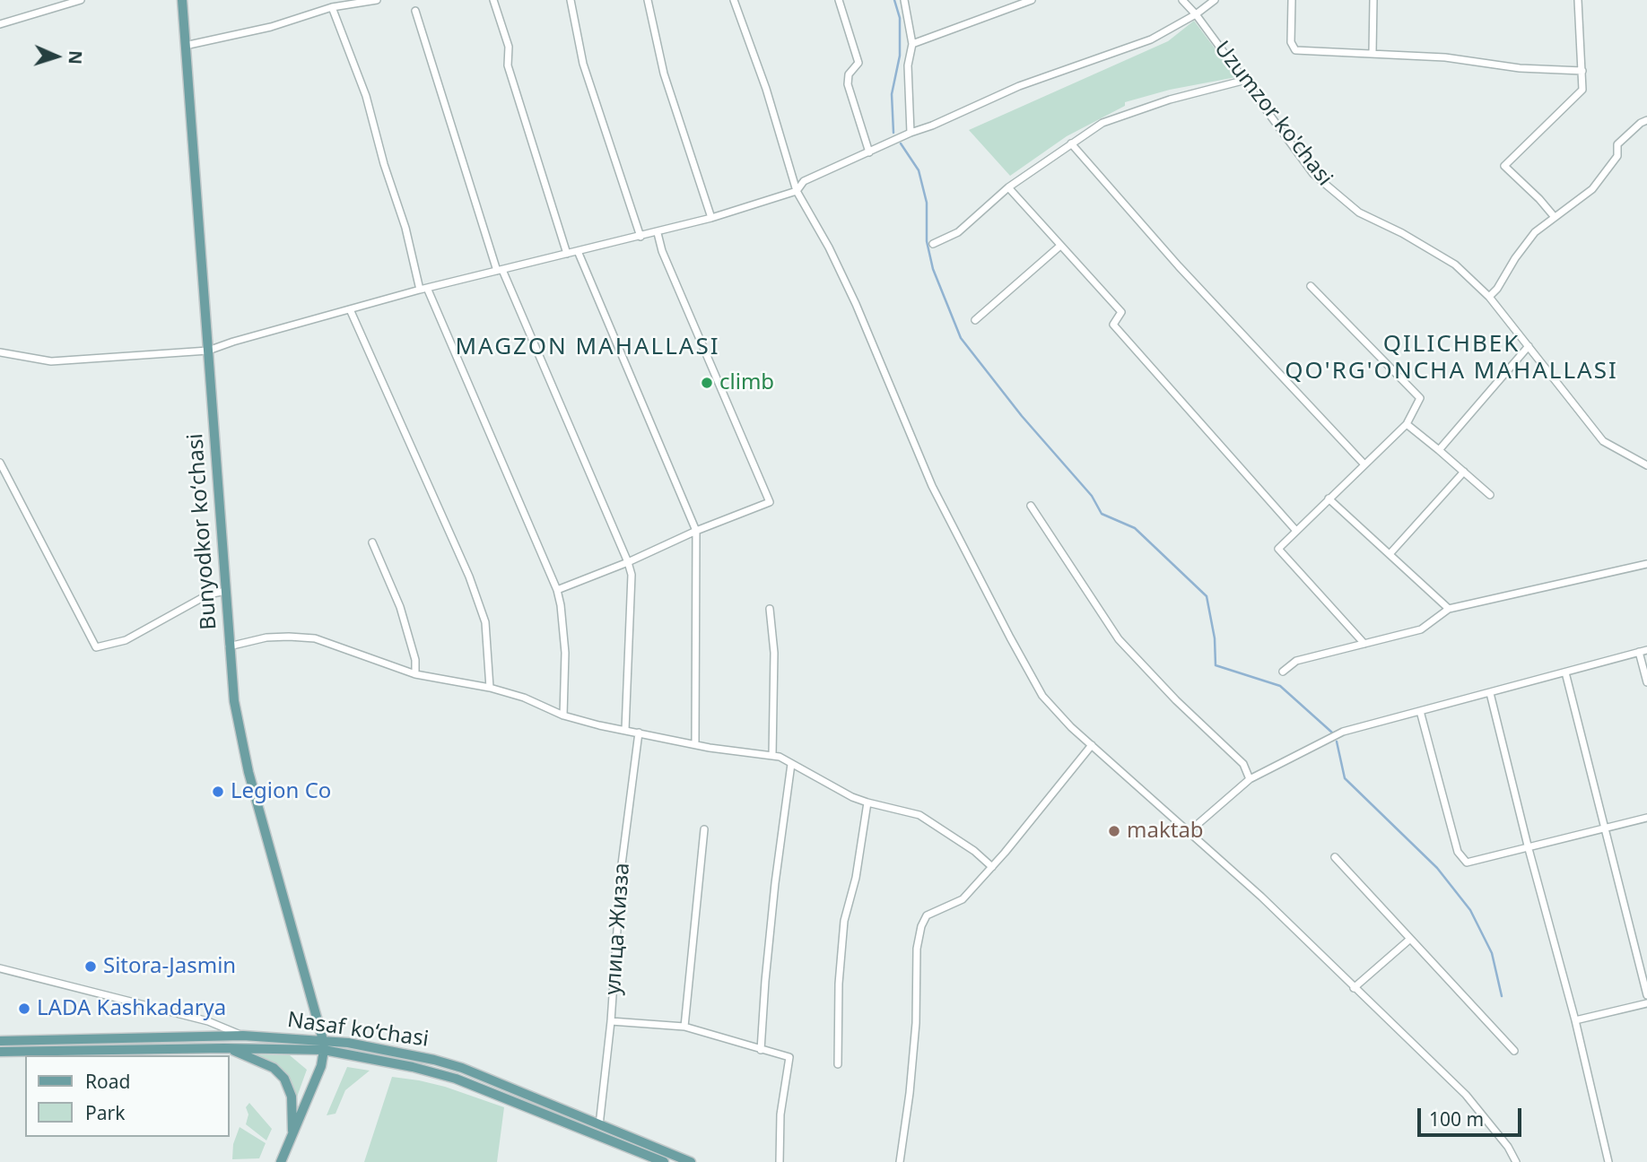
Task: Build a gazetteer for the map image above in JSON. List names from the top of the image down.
{
  "streets": {
    "main road": ["Bunyodkor koʻchasi", "Nasaf ko‘chasi"],
    "street": ["Uzumzor ko'chasi", "улица Жизза"]
  },
  "crossings": [
    ["Bunyodkor koʻchasi", "Nasaf ko‘chasi"],
    ["улица Жизза", "Nasaf ko‘chasi"]
  ],
  "districts": ["QILICHBEK QO'RG'ONCHA MAHALLASI", "MAGZON MAHALLASI"],
  "places": [
    "climb",
    "Legion Co",
    "maktab",
    "Sitora-Jasmin",
    "LADA Kashkadarya"
  ],
  "legend": ["Road", "Park"],
  "scale_bar": "100 m",
  "north": "right"
}
